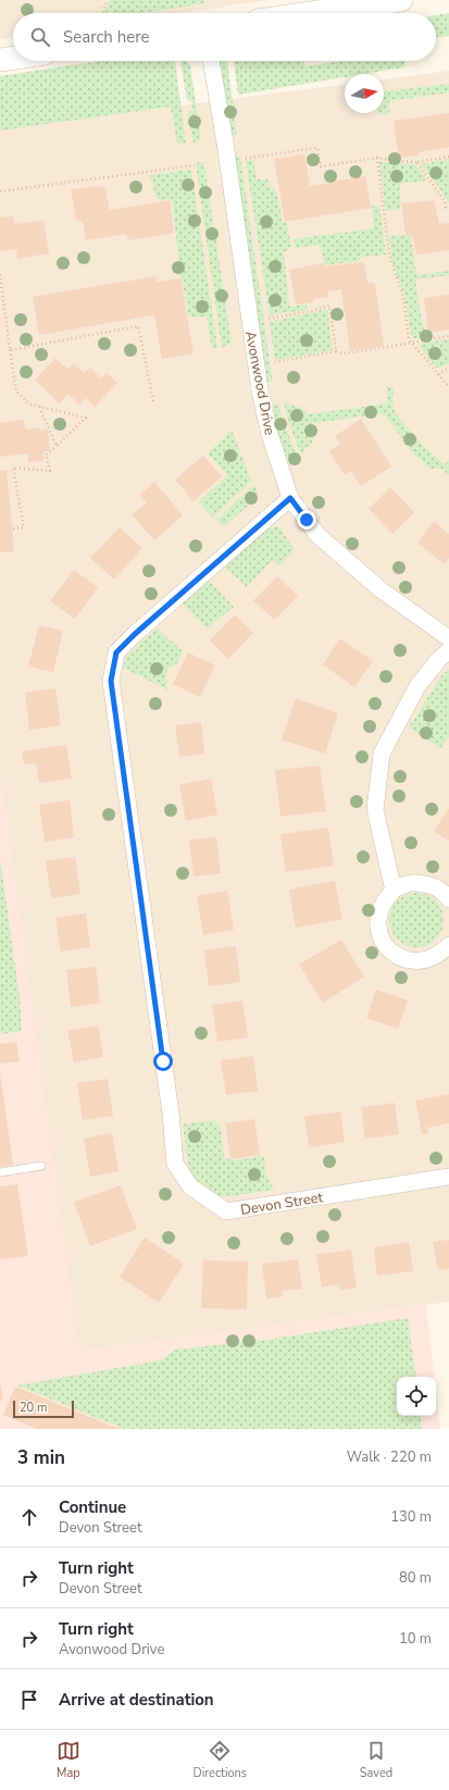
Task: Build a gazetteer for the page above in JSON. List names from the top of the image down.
{
  "streets": {
    "street": ["Avonwood Drive", "Devon Street"]
  },
  "crossings": [
    ["Avonwood Drive", "Devon Street"]
  ],
  "scale_bar": "20 m",
  "north": "right",
  "page": {
    "search": "Search here",
    "scale": "20 m",
    "heading": ["3 min", "Walk · 220 m"],
    "list": [
      ["Continue", "Devon Street", "130 m"],
      ["Turn right", "Devon Street", "80 m"],
      ["Turn right", "Avonwood Drive", "10 m"],
      "Arrive at destination"
    ],
    "nav": ["Map", "Directions", "Saved"]
  }
}
